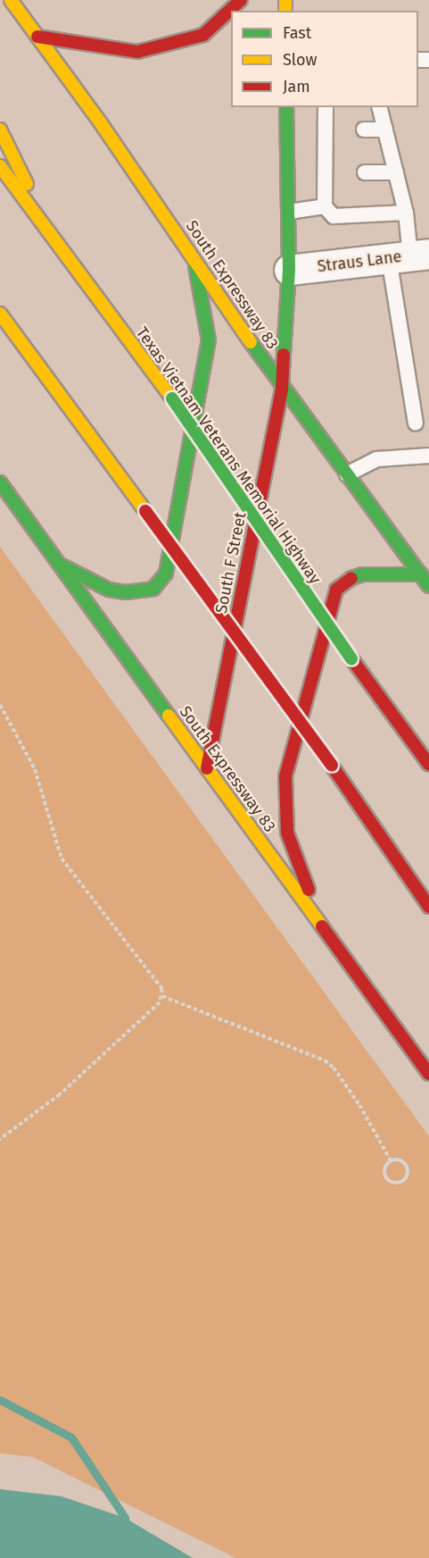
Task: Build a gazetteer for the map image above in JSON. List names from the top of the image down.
{
  "streets": {
    "main road": ["South Expressway 83", "Texas Vietnam Veterans Memorial Highway", "South F Street"],
    "street": ["Straus Lane"]
  },
  "crossings": [
    ["Straus Lane", "South F Street"],
    ["South Expressway 83", "South F Street"]
  ],
  "legend": ["Fast", "Slow", "Jam"]
}
